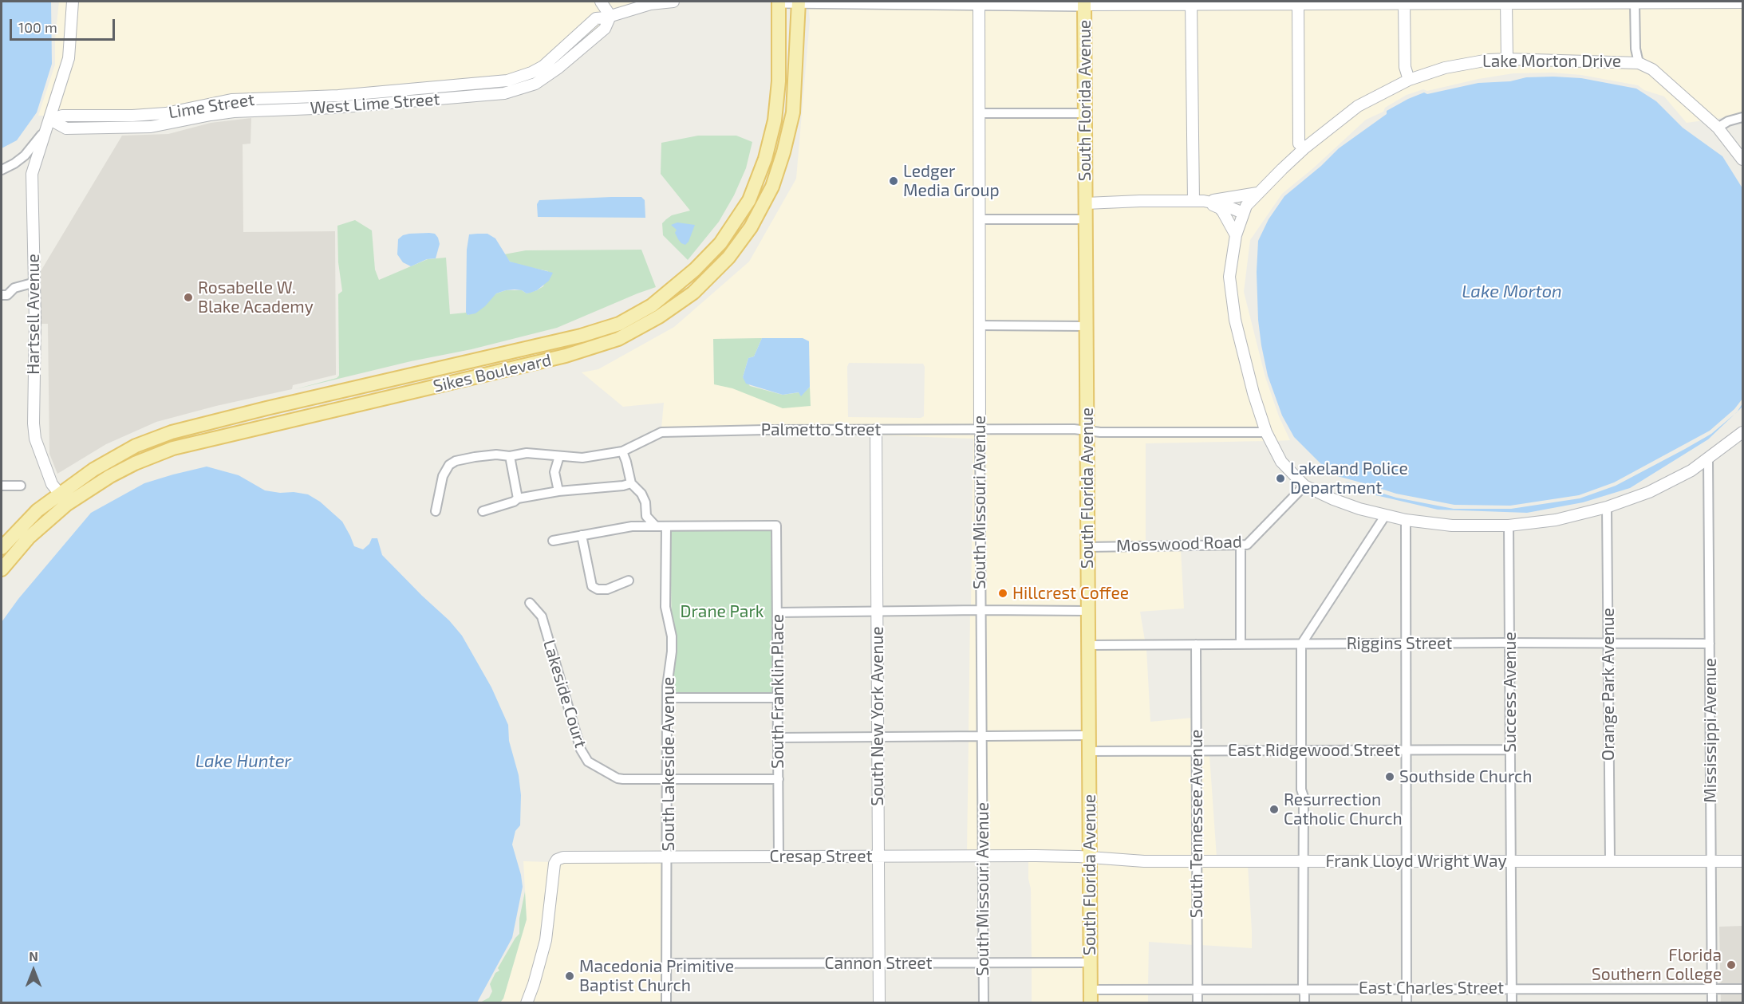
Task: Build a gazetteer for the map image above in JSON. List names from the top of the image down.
{
  "streets": {
    "main road": ["South Florida Avenue", "Sikes Boulevard"],
    "street": [
      "Lake Morton Drive",
      "West Lime Street",
      "Hartsell Avenue",
      "Palmetto Street",
      "South Missouri Avenue",
      "Mosswood Road",
      "Riggins Street",
      "Orange Park Avenue",
      "South Franklin Place",
      "Success Avenue",
      "Lakeside Court",
      "South New York Avenue",
      "Mississippi Avenue",
      "East Ridgewood Street",
      "South Lakeside Avenue",
      "South Tennessee Avenue",
      "Cresap Street",
      "Frank Lloyd Wright Way",
      "Cannon Street",
      "East Charles Street"
    ]
  },
  "crossings": [
    ["Lake Morton Drive", "Palmetto Street"],
    ["Lake Morton Drive", "Mosswood Road"],
    ["Lake Morton Drive", "Orange Park Avenue"],
    ["Lake Morton Drive", "Success Avenue"],
    ["Lake Morton Drive", "Mississippi Avenue"],
    ["South Florida Avenue", "Palmetto Street"],
    ["South Florida Avenue", "Mosswood Road"],
    ["South Florida Avenue", "Riggins Street"],
    ["South Florida Avenue", "East Ridgewood Street"],
    ["South Florida Avenue", "Cresap Street"],
    ["South Florida Avenue", "Frank Lloyd Wright Way"],
    ["South Florida Avenue", "Cannon Street"],
    ["South Florida Avenue", "East Charles Street"],
    ["West Lime Street", "Hartsell Avenue"],
    ["Hartsell Avenue", "Sikes Boulevard"],
    ["Palmetto Street", "South Missouri Avenue"],
    ["Palmetto Street", "South New York Avenue"],
    ["South Missouri Avenue", "Cresap Street"],
    ["South Missouri Avenue", "Cannon Street"],
    ["Riggins Street", "Orange Park Avenue"],
    ["Riggins Street", "Success Avenue"],
    ["Riggins Street", "Mississippi Avenue"],
    ["Riggins Street", "South Tennessee Avenue"],
    ["Orange Park Avenue", "Frank Lloyd Wright Way"],
    ["South Franklin Place", "Lakeside Court"],
    ["South Franklin Place", "South Lakeside Avenue"],
    ["South Franklin Place", "Cresap Street"],
    ["Success Avenue", "East Ridgewood Street"],
    ["Success Avenue", "Frank Lloyd Wright Way"],
    ["Success Avenue", "East Charles Street"],
    ["Lakeside Court", "South Lakeside Avenue"],
    ["South New York Avenue", "Cresap Street"],
    ["South New York Avenue", "Cannon Street"],
    ["Mississippi Avenue", "Frank Lloyd Wright Way"],
    ["Mississippi Avenue", "East Charles Street"],
    ["East Ridgewood Street", "South Tennessee Avenue"],
    ["South Lakeside Avenue", "Cresap Street"],
    ["South Lakeside Avenue", "Cannon Street"],
    ["South Tennessee Avenue", "Frank Lloyd Wright Way"],
    ["South Tennessee Avenue", "East Charles Street"],
    ["Cresap Street", "Frank Lloyd Wright Way"]
  ],
  "water": ["Lake Morton", "Lake Hunter"],
  "parks": ["Drane Park"],
  "places": [
    "Ledger Media Group",
    "Rosabelle W. Blake Academy",
    "Lakeland Police Department",
    "Hillcrest Coffee",
    "Southside Church",
    "Resurrection Catholic Church",
    "Florida Southern College",
    "Macedonia Primitive Baptist Church"
  ],
  "scale_bar": "100 m",
  "north": "top"
}
